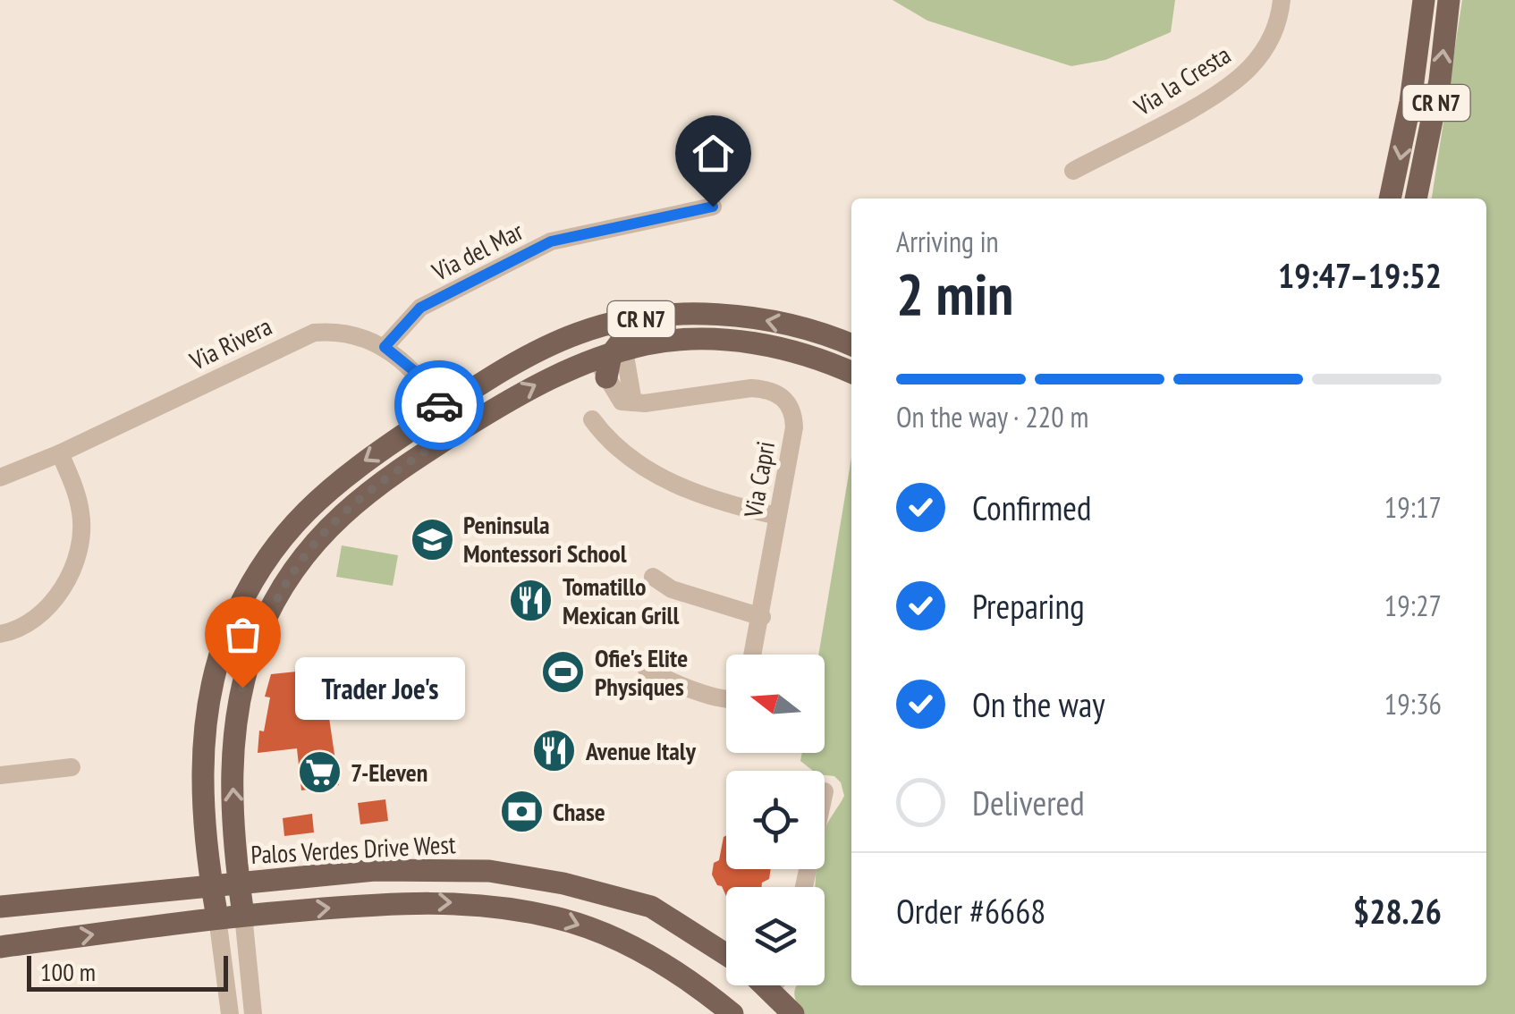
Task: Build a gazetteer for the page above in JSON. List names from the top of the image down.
{
  "streets": {
    "main road": ["CR N7", "Palos Verdes Drive West"],
    "street": [
      "Via la Cresta",
      "Via del Mar",
      "Via Rivera",
      "Via Capri"
    ]
  },
  "crossings": [
    ["CR N7", "Via Rivera"],
    ["CR N7", "Palos Verdes Drive West"],
    ["Via del Mar", "Via Rivera"]
  ],
  "places": {
    "school or university": ["Peninsula Montessori School"],
    "restaurant": ["Tomatillo Mexican Grill", "Avenue Italy"],
    "sports": ["Ofie's Elite Physiques"],
    "other": ["Trader Joe's"],
    "supermarket": ["7-Eleven"],
    "bank": ["Chase"]
  },
  "scale_bar": "100 m",
  "north": "left",
  "page": {
    "heading": ["2 min", "Arriving in", "19:47–19:52"],
    "panel": ["Order #6668", "$28.26"],
    "bar": "On the way · 220 m",
    "list": [
      ["Confirmed", "19:17"],
      ["Preparing", "19:27"],
      ["On the way", "19:36"],
      "Delivered"
    ],
    "bubble": "Trader Joe's",
    "scale": "100 m"
  }
}
